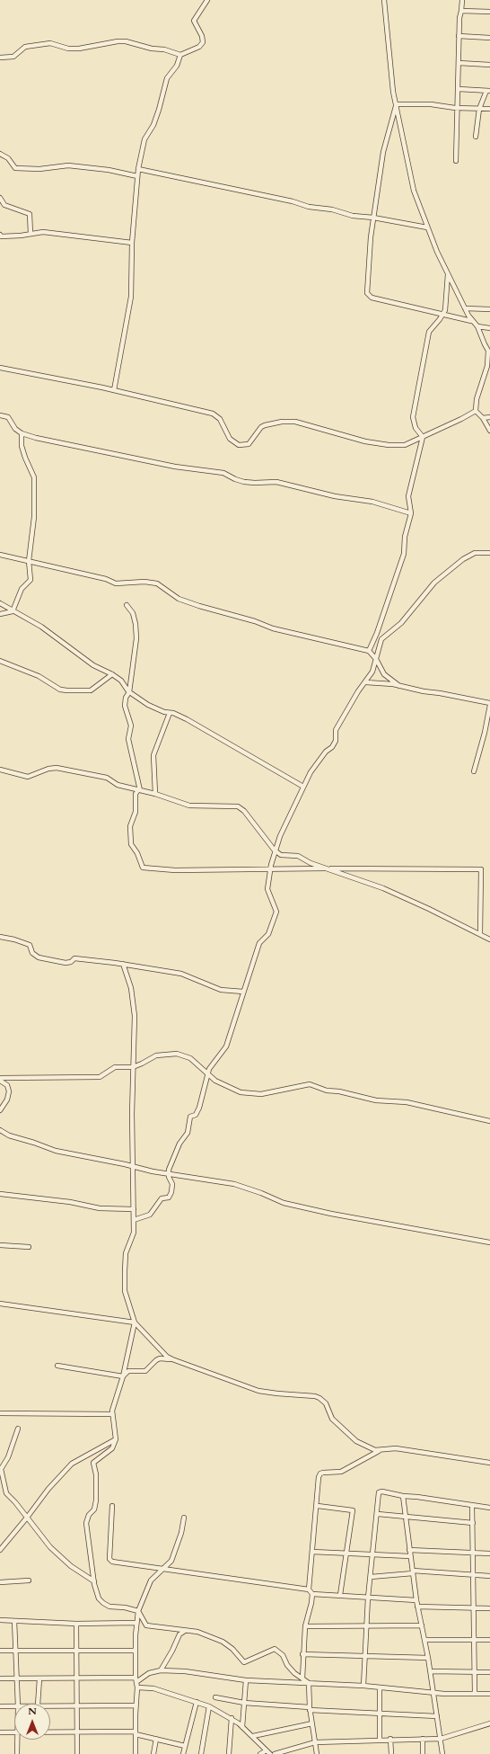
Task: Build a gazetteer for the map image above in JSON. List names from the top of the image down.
{
  "north": "top"
}
